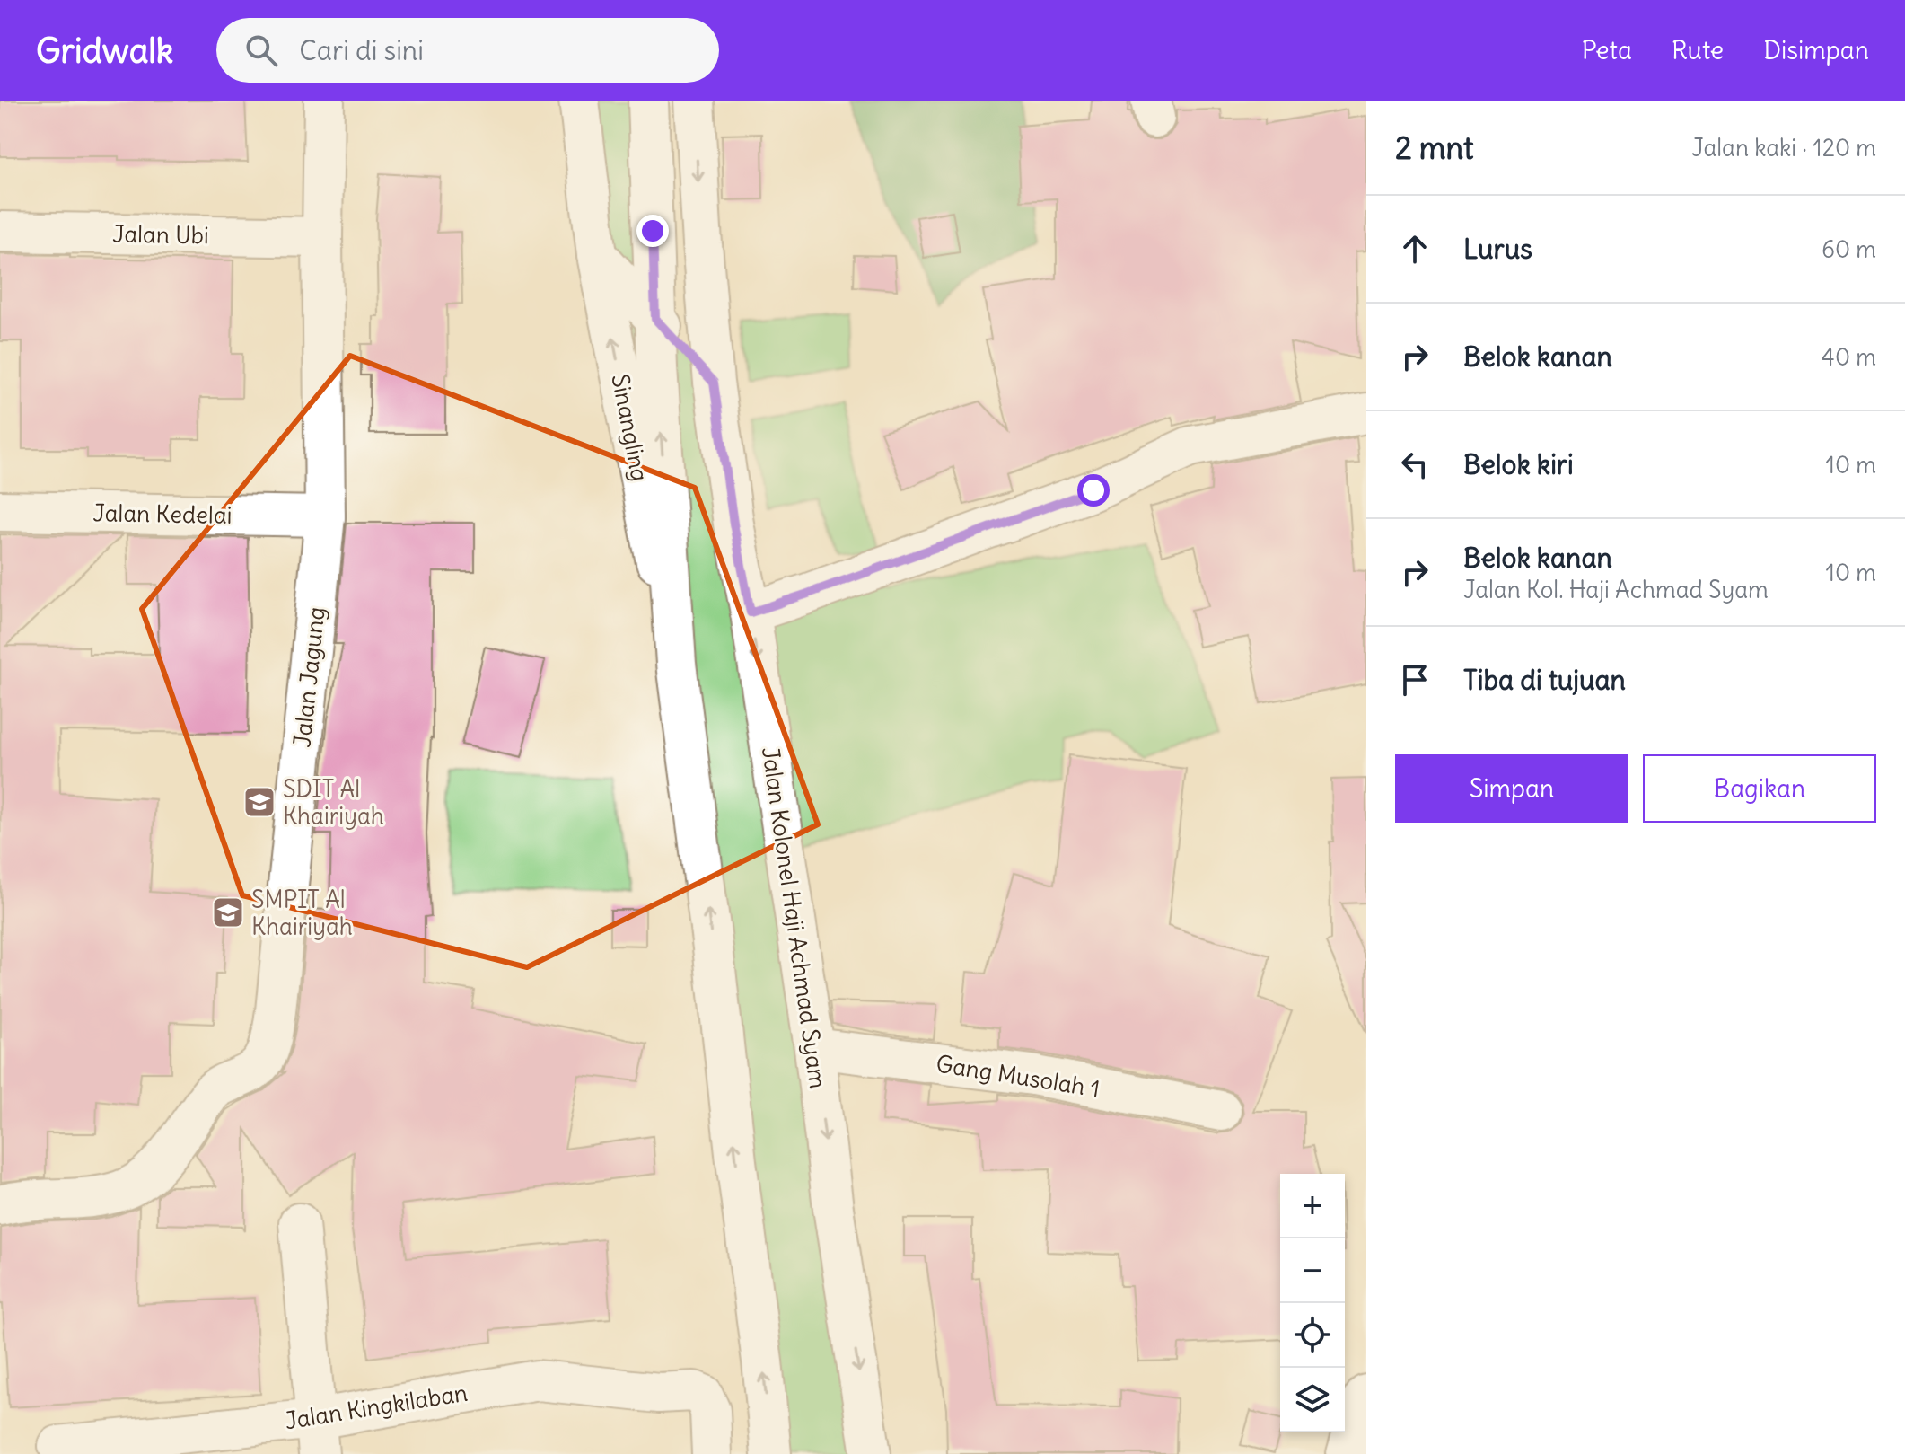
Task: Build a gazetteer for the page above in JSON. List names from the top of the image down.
{
  "streets": {
    "street": [
      "Jalan Ubi",
      "Sinangling",
      "Jalan Kedelai",
      "Jalan Jagung",
      "Jalan Kolonel Haji Achmad Syam",
      "Gang Musolah 1",
      "Jalan Kingkilaban"
    ]
  },
  "crossings": [
    ["Jalan Ubi", "Jalan Jagung"],
    ["Jalan Kedelai", "Jalan Jagung"],
    ["Jalan Kolonel Haji Achmad Syam", "Gang Musolah 1"]
  ],
  "places": {
    "school or university": ["SDIT Al Khairiyah", "SMPIT Al Khairiyah"]
  },
  "page": {
    "header": "Gridwalk",
    "search": "Cari di sini",
    "nav": ["Peta", "Rute", "Disimpan"],
    "heading": ["2 mnt", "Jalan kaki · 120 m"],
    "list": [
      ["Lurus", "60 m"],
      ["Belok kanan", "40 m"],
      ["Belok kiri", "10 m"],
      ["Belok kanan", "Jalan Kol. Haji Achmad Syam", "10 m"],
      "Tiba di tujuan"
    ],
    "buttons": ["Simpan", "Bagikan"],
    "map_buttons": ["+", "−"]
  }
}
